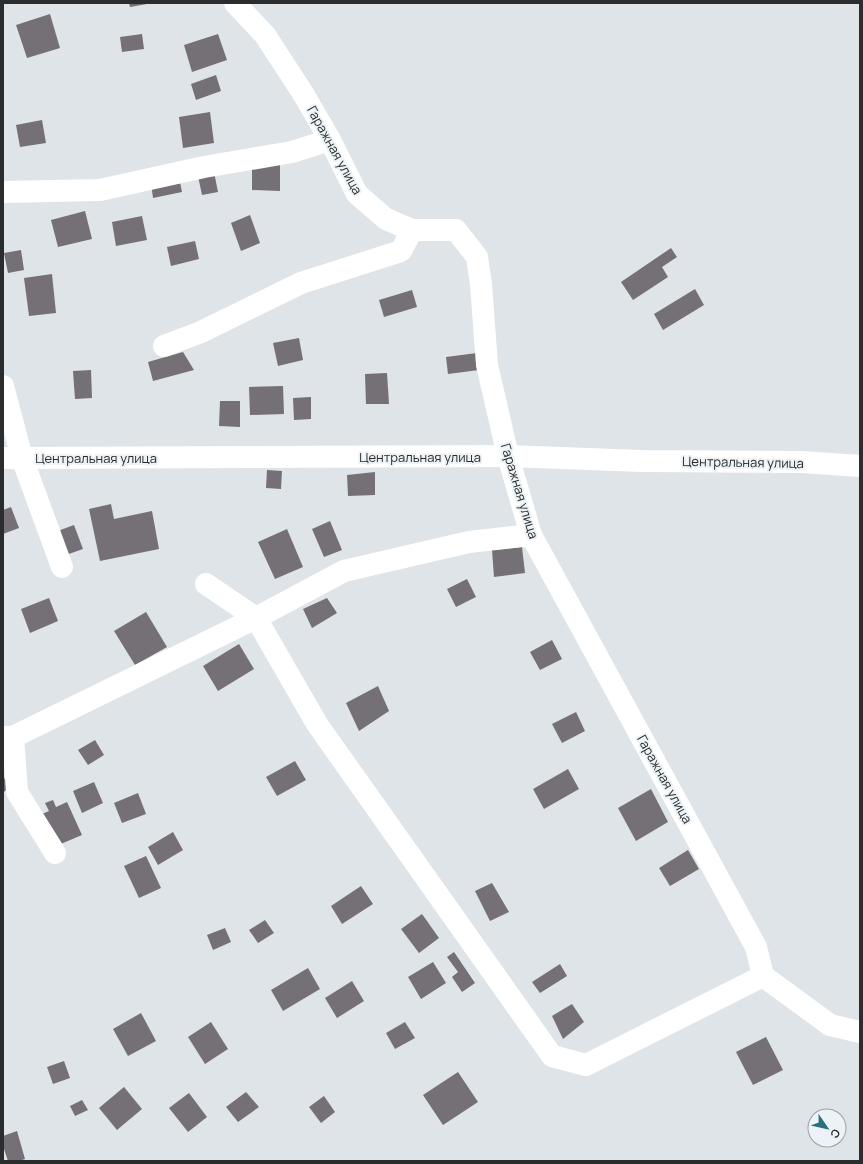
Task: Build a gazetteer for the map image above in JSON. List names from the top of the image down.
{
  "streets": {
    "street": ["Гаражная улица", "Центральная улица"]
  },
  "crossings": [
    ["Гаражная улица", "Центральная улица"]
  ],
  "north": "bottom right"
}
